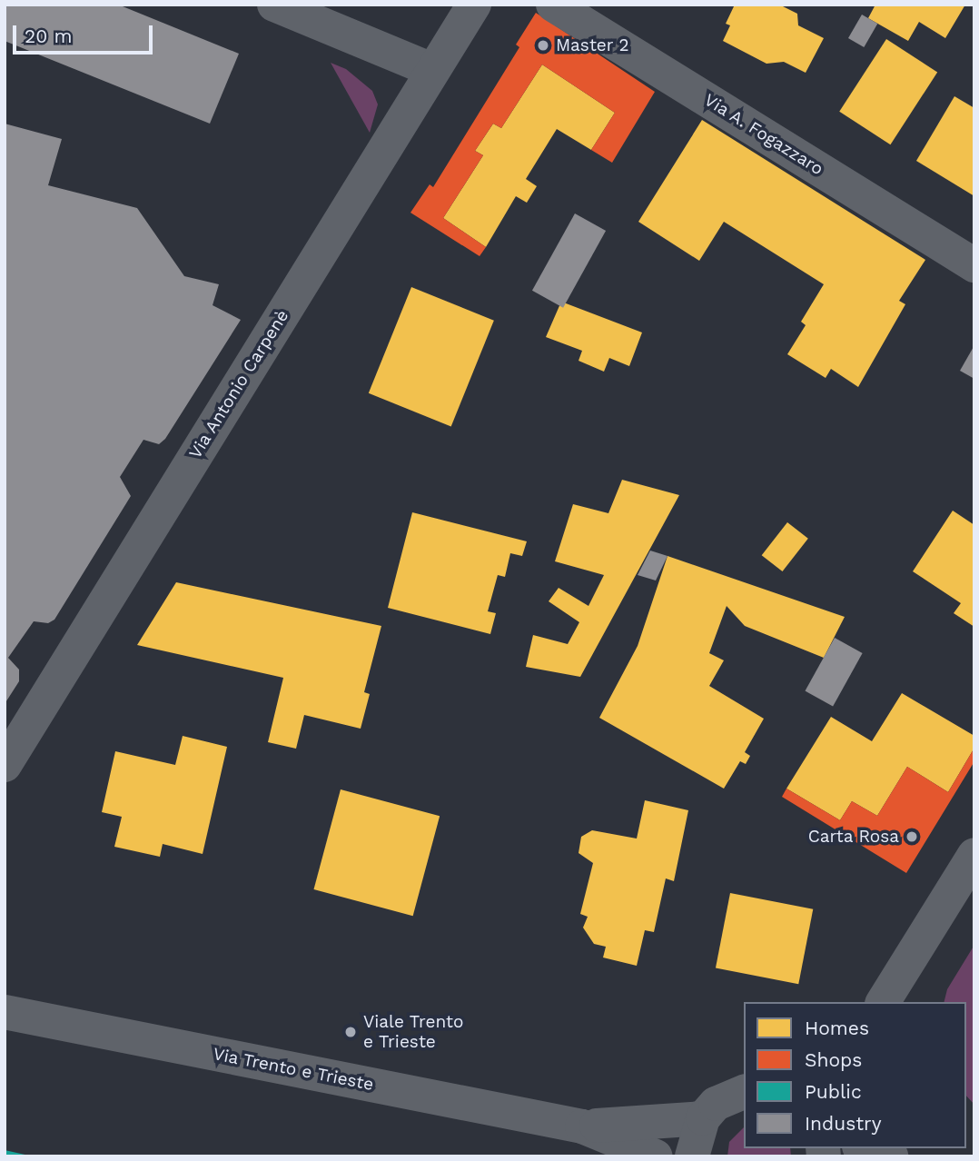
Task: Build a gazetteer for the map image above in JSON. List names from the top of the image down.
{
  "streets": {
    "street": ["Via A. Fogazzaro", "Via Antonio Carpenè", "Via Trento e Trieste"]
  },
  "places": ["Master 2", "Carta Rosa", "Viale Trento e Trieste"],
  "legend": [
    "Homes",
    "Shops",
    "Public",
    "Industry"
  ],
  "scale_bar": "20 m"
}
